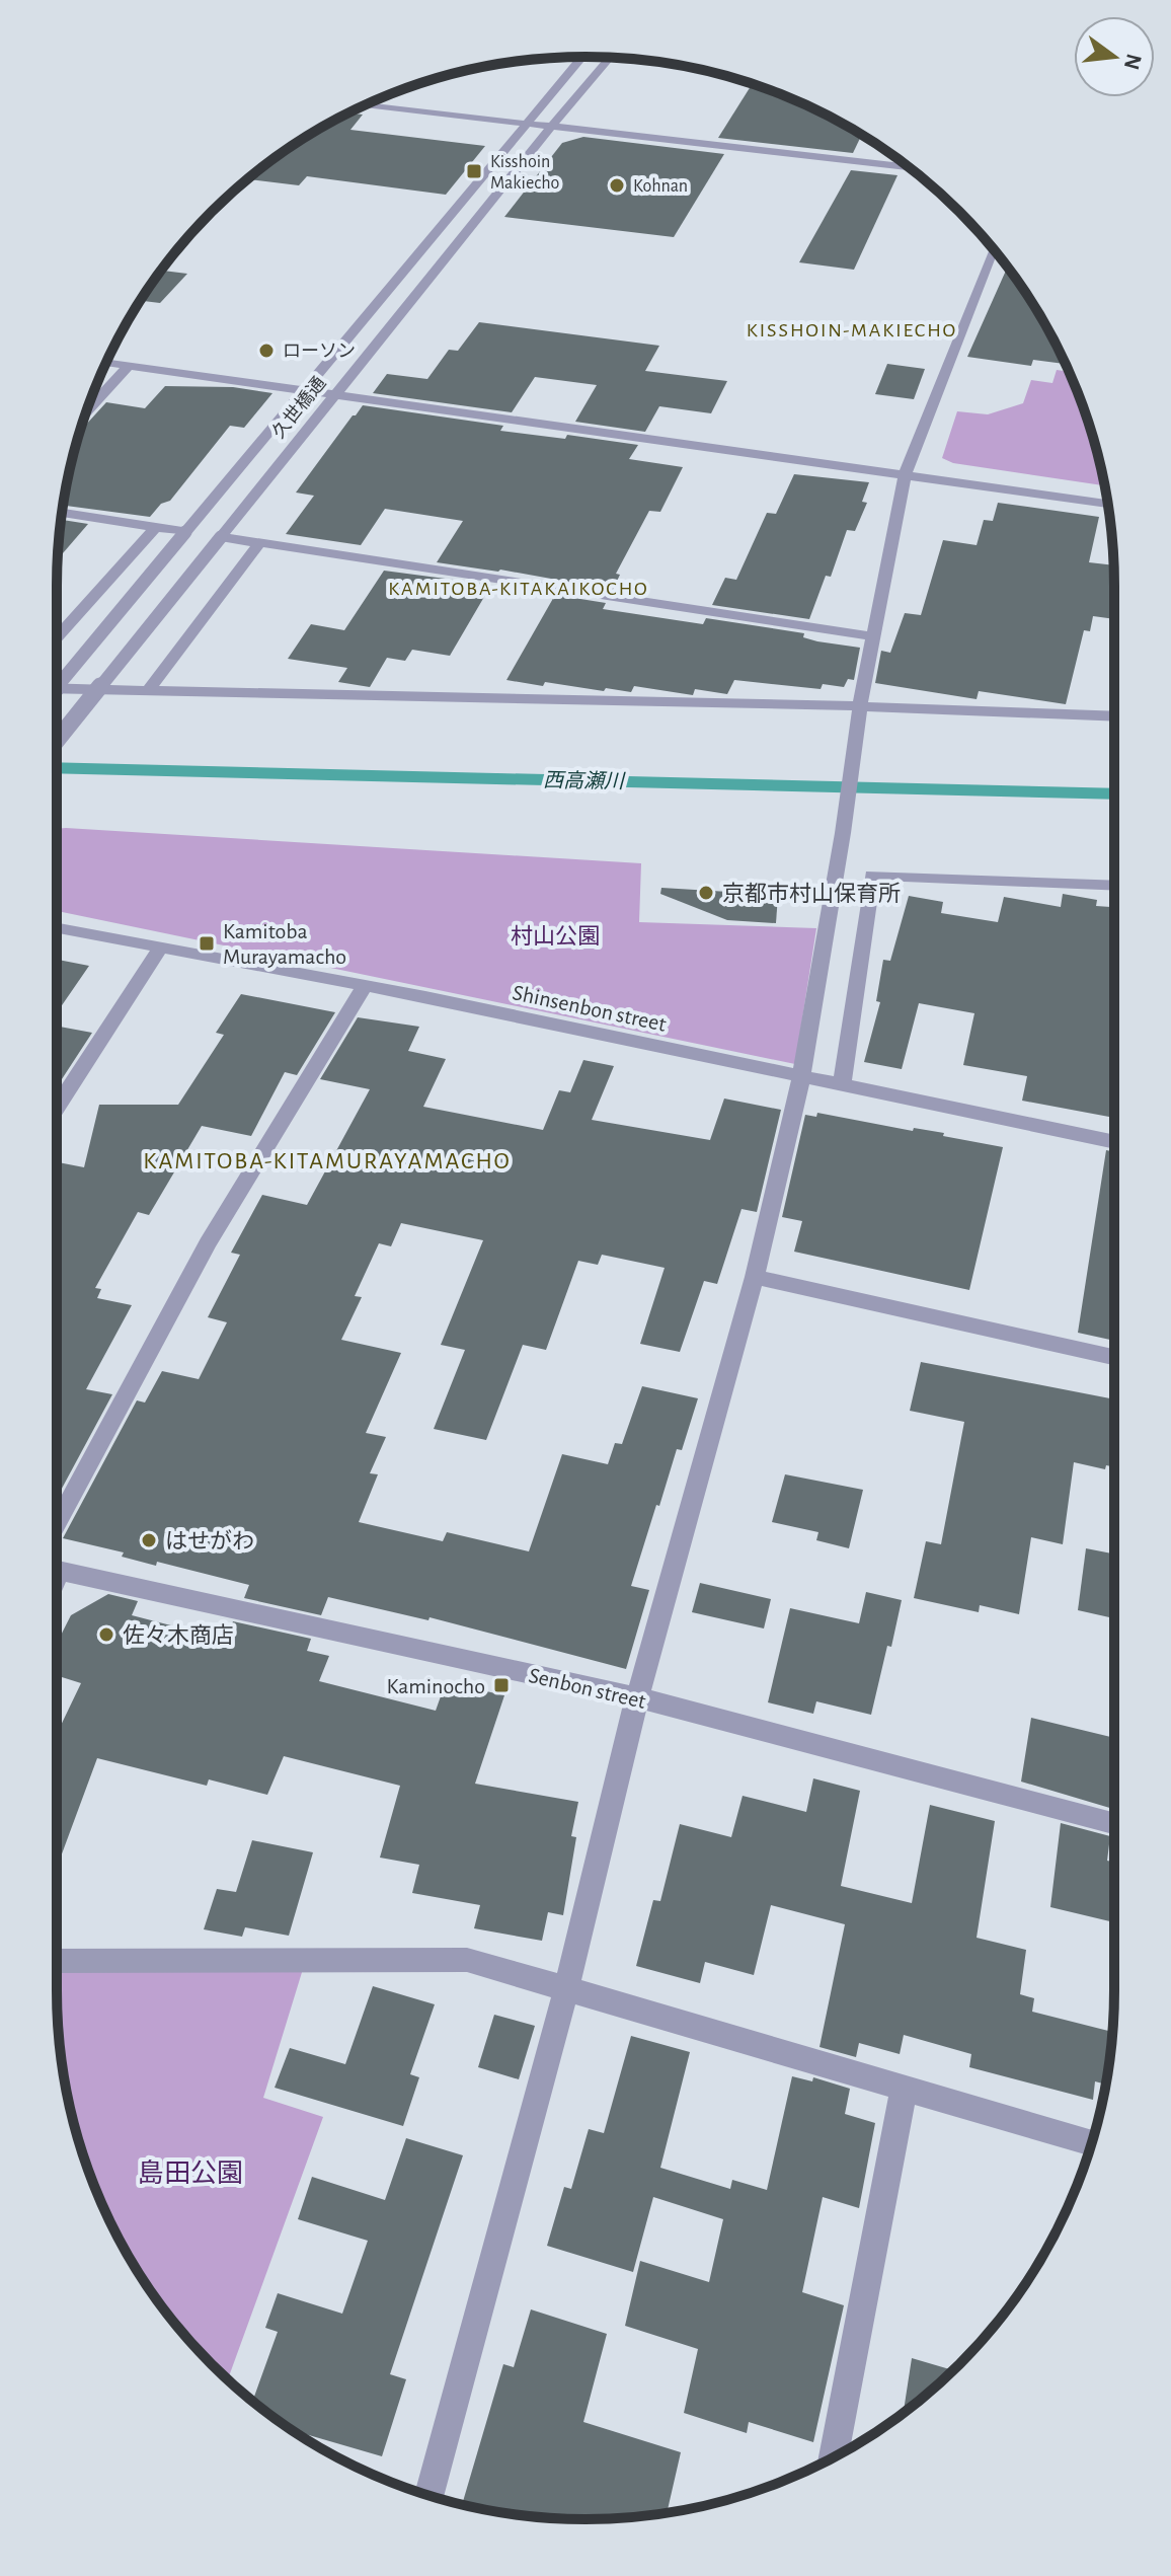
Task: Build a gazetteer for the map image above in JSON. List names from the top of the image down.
{
  "streets": {
    "street": ["久世橋通", "Shinsenbon street", "Senbon street"]
  },
  "districts": ["KISSHOIN-MAKIECHO", "KAMITOBA-KITAKAIKOCHO", "KAMITOBA-KITAMURAYAMACHO"],
  "water": ["西高瀬川"],
  "parks": ["村山公園", "島田公園"],
  "places": {
    "transit": ["Kisshoin Makiecho", "Kamitoba Murayamacho", "Kaminocho"],
    "other": [
      "Kohnan",
      "ローソン",
      "京都市村山保育所",
      "はせがわ",
      "佐々木商店"
    ]
  },
  "north": "right"
}
